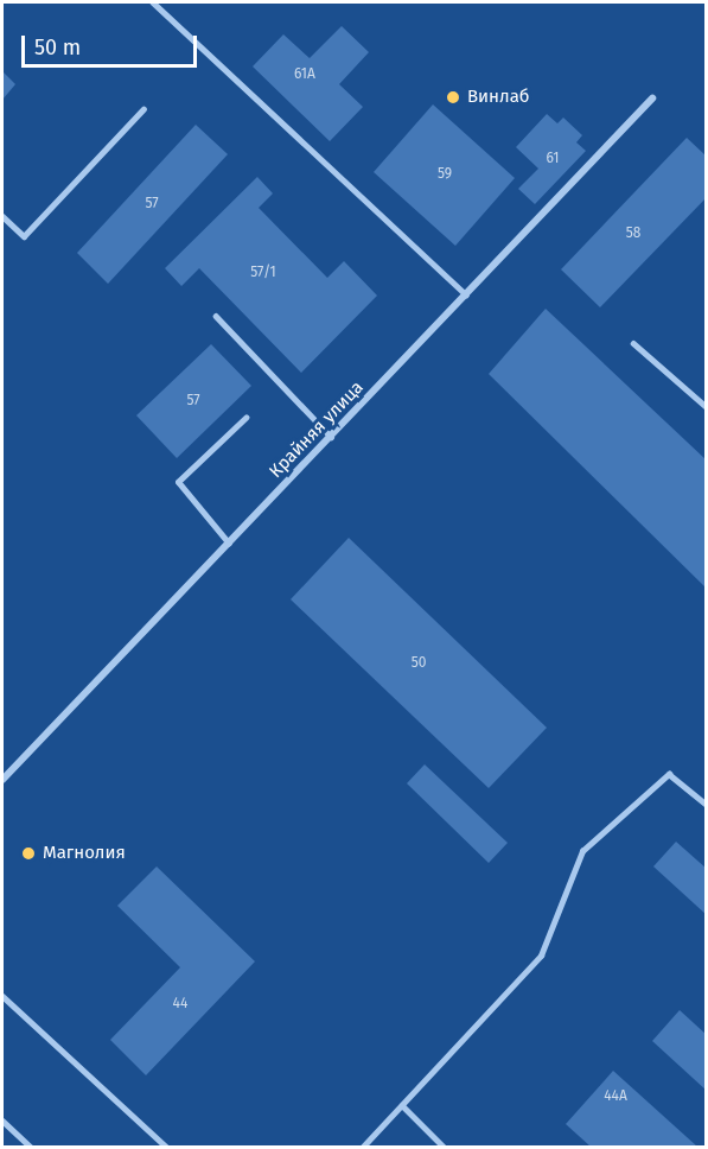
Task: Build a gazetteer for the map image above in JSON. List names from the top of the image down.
{
  "streets": {
    "street": ["Крайняя улица"]
  },
  "places": ["Винлаб", "Магнолия"],
  "house_numbers": [
    "61А",
    "61",
    "59",
    "57",
    "58",
    "57/1",
    "57",
    "50",
    "44",
    "44А"
  ],
  "scale_bar": "50 m"
}
